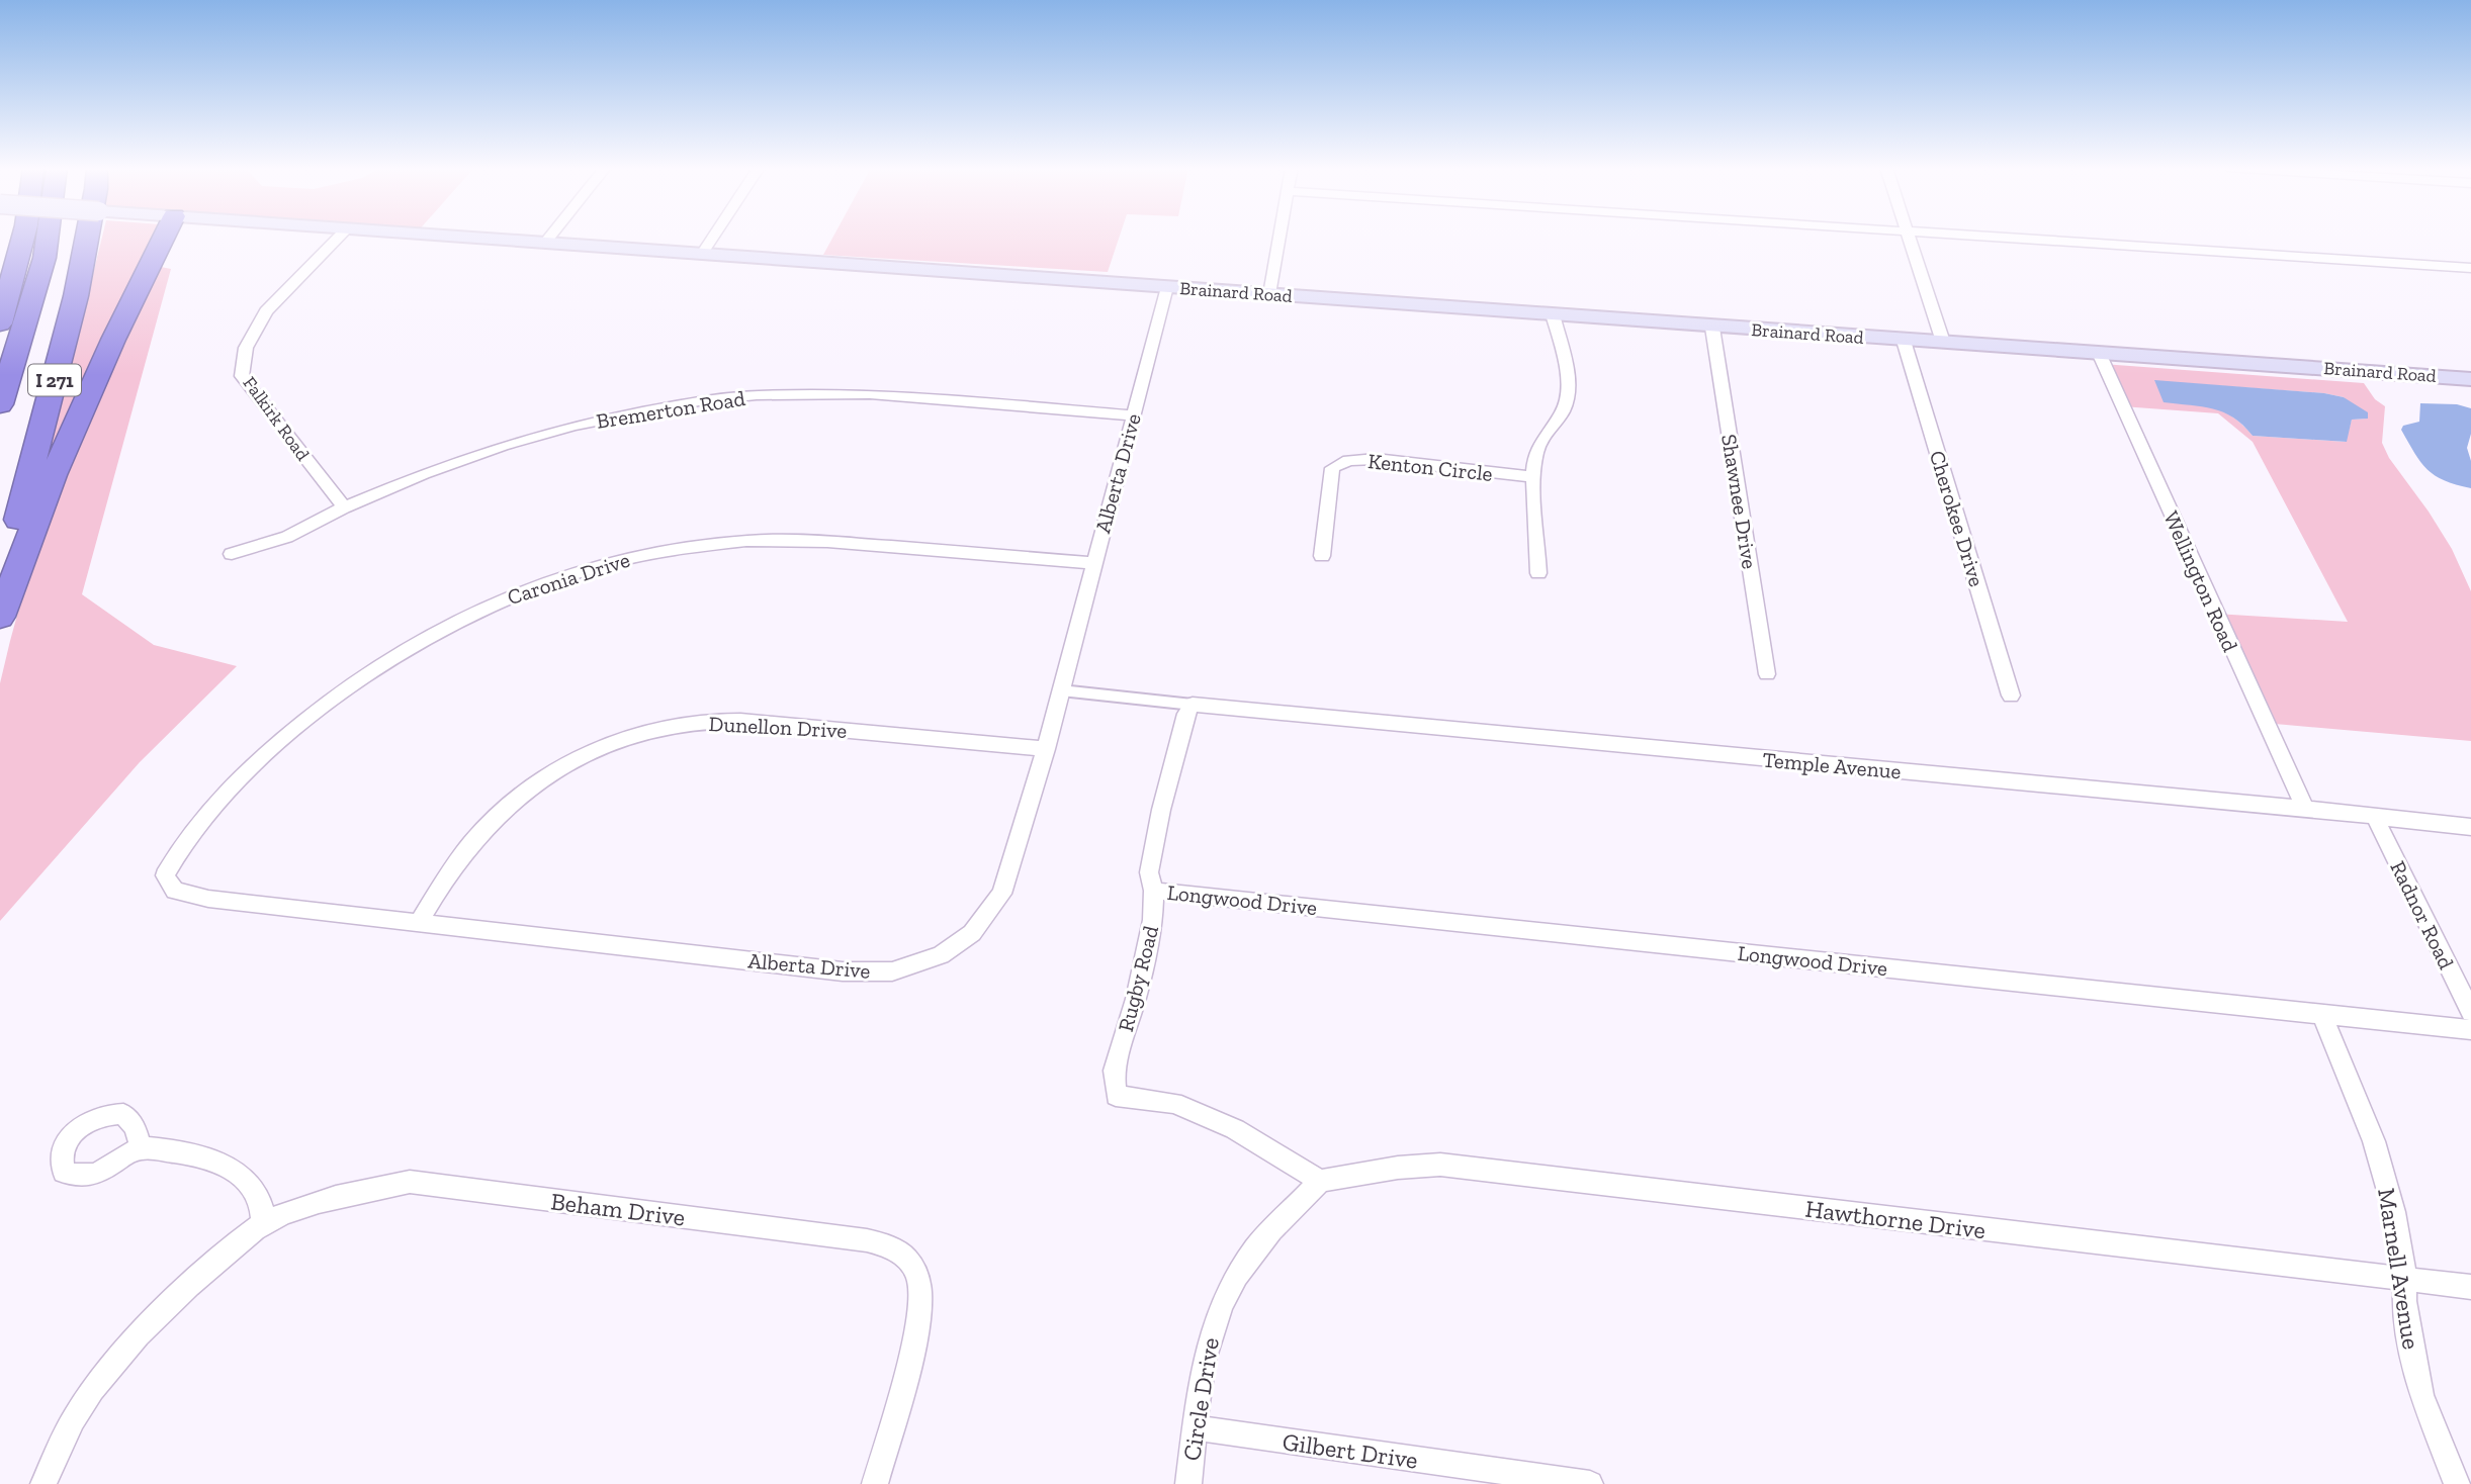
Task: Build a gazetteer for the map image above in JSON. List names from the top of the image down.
{
  "streets": {
    "highway": ["I 271"],
    "main road": ["Brainard Road"],
    "street": [
      "Bremerton Road",
      "Falkirk Road",
      "Kenton Circle",
      "Alberta Drive",
      "Shawnee Drive",
      "Cherokee Drive",
      "Caronia Drive",
      "Wellington Road",
      "Dunellon Drive",
      "Temple Avenue",
      "Longwood Drive",
      "Radnor Road",
      "Rugby Road",
      "Beham Drive",
      "Hawthorne Drive",
      "Marnell Avenue",
      "Circle Drive",
      "Gilbert Drive"
    ]
  },
  "crossings": [
    ["Brainard Road", "Alberta Drive"],
    ["Brainard Road", "Shawnee Drive"],
    ["Brainard Road", "Cherokee Drive"],
    ["Brainard Road", "Wellington Road"],
    ["Bremerton Road", "Falkirk Road"],
    ["Bremerton Road", "Alberta Drive"],
    ["Alberta Drive", "Caronia Drive"],
    ["Alberta Drive", "Dunellon Drive"],
    ["Wellington Road", "Temple Avenue"],
    ["Temple Avenue", "Radnor Road"],
    ["Temple Avenue", "Rugby Road"],
    ["Longwood Drive", "Rugby Road"],
    ["Longwood Drive", "Marnell Avenue"],
    ["Rugby Road", "Hawthorne Drive"],
    ["Rugby Road", "Circle Drive"],
    ["Hawthorne Drive", "Marnell Avenue"],
    ["Hawthorne Drive", "Circle Drive"],
    ["Circle Drive", "Gilbert Drive"]
  ]
}
